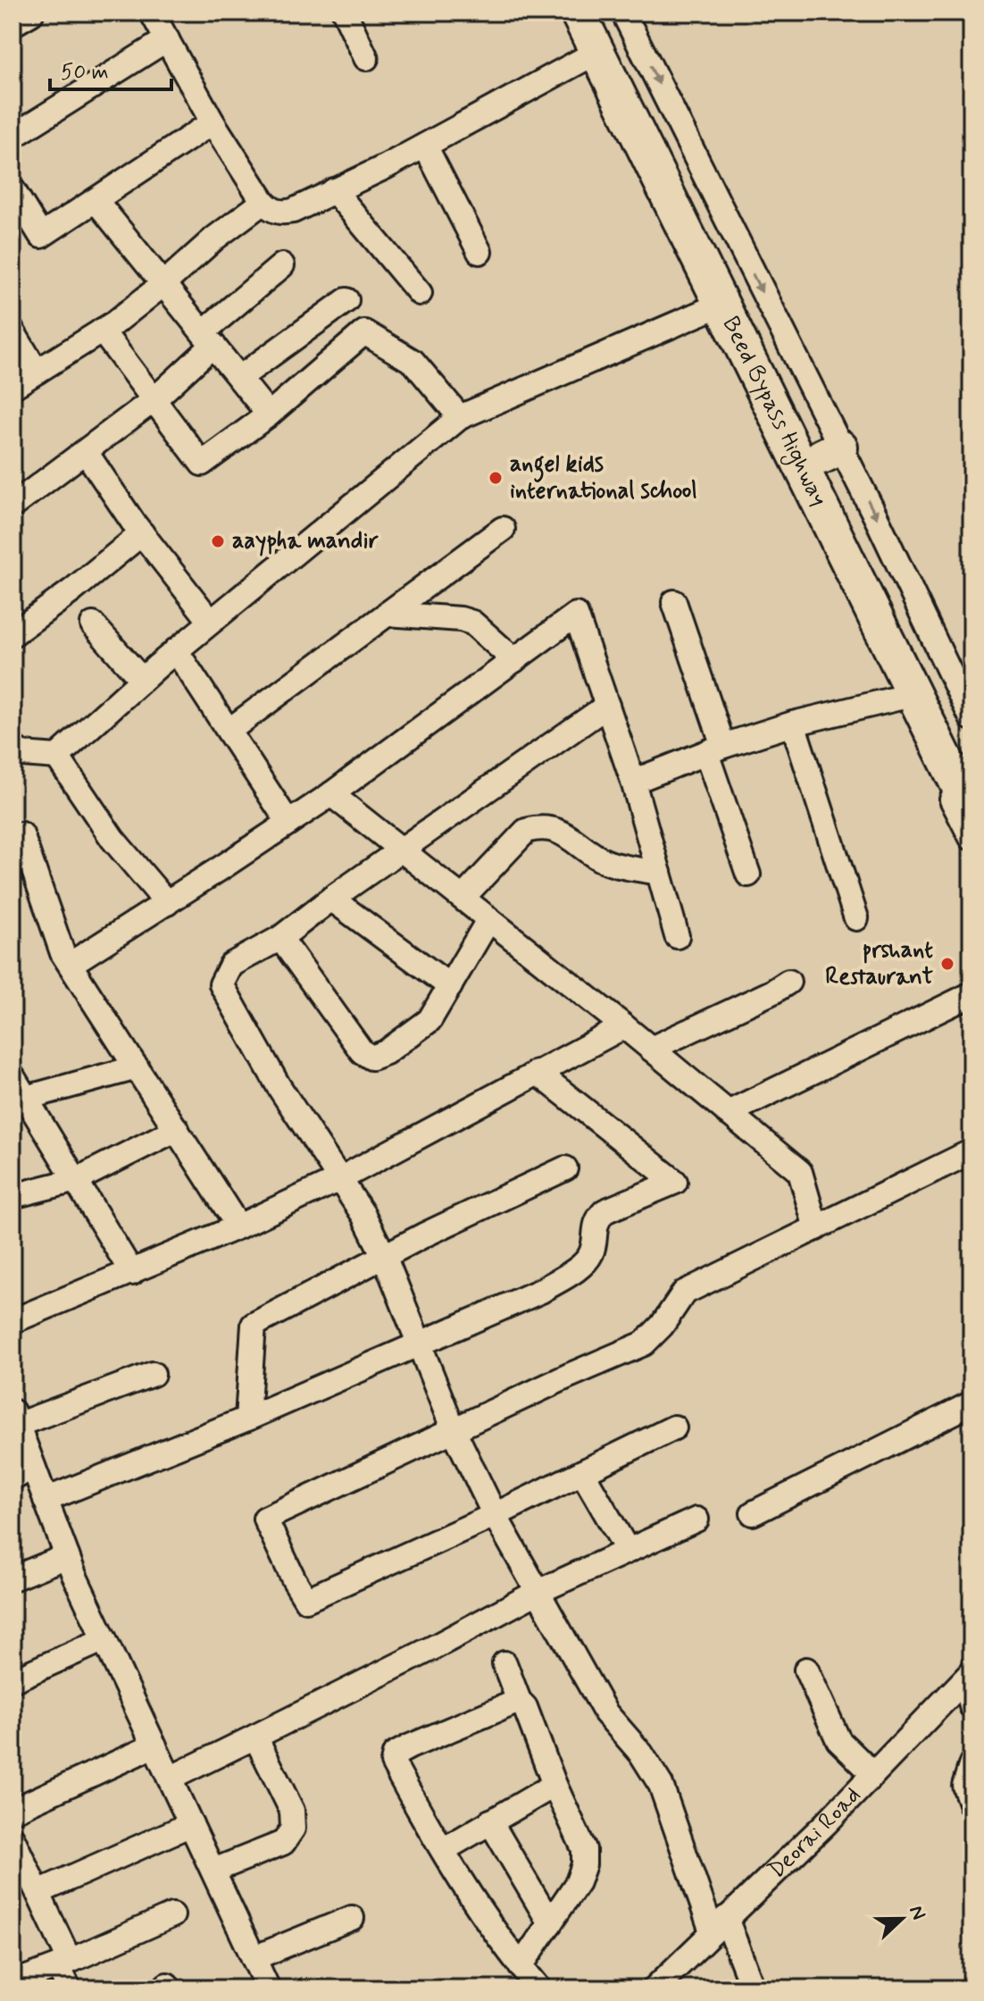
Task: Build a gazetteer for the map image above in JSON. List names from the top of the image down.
{
  "streets": {
    "highway": ["Beed Bypass Highway"],
    "street": ["Deorai Road"]
  },
  "places": ["angel kids international school", "aaypha mandir", "prshant Restaurant"],
  "scale_bar": "50 m",
  "north": "right"
}
